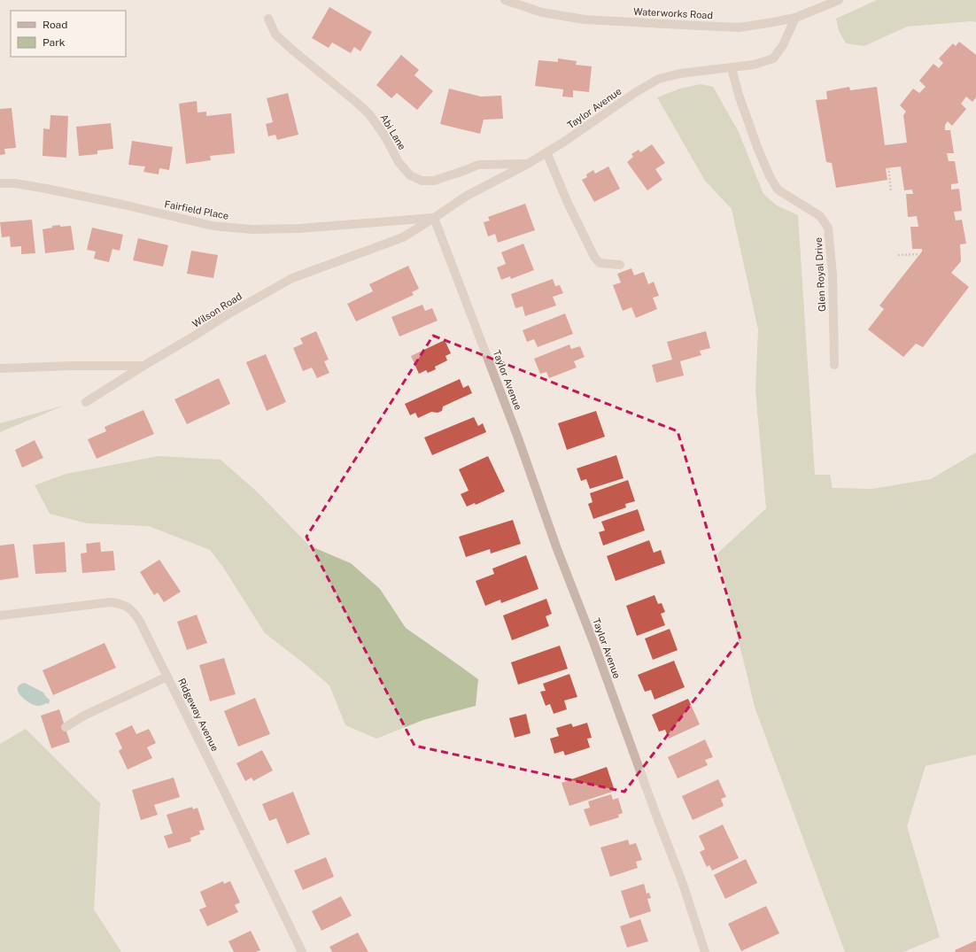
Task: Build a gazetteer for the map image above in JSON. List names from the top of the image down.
{
  "streets": {
    "street": [
      "Waterworks Road",
      "Taylor Avenue",
      "Abi Lane",
      "Fairfield Place",
      "Glen Royal Drive",
      "Wilson Road",
      "Ridgeway Avenue"
    ]
  },
  "crossings": [
    ["Waterworks Road", "Taylor Avenue"],
    ["Taylor Avenue", "Abi Lane"],
    ["Taylor Avenue", "Fairfield Place"],
    ["Taylor Avenue", "Glen Royal Drive"],
    ["Taylor Avenue", "Wilson Road"],
    ["Fairfield Place", "Wilson Road"]
  ],
  "legend": ["Road", "Park"]
}
